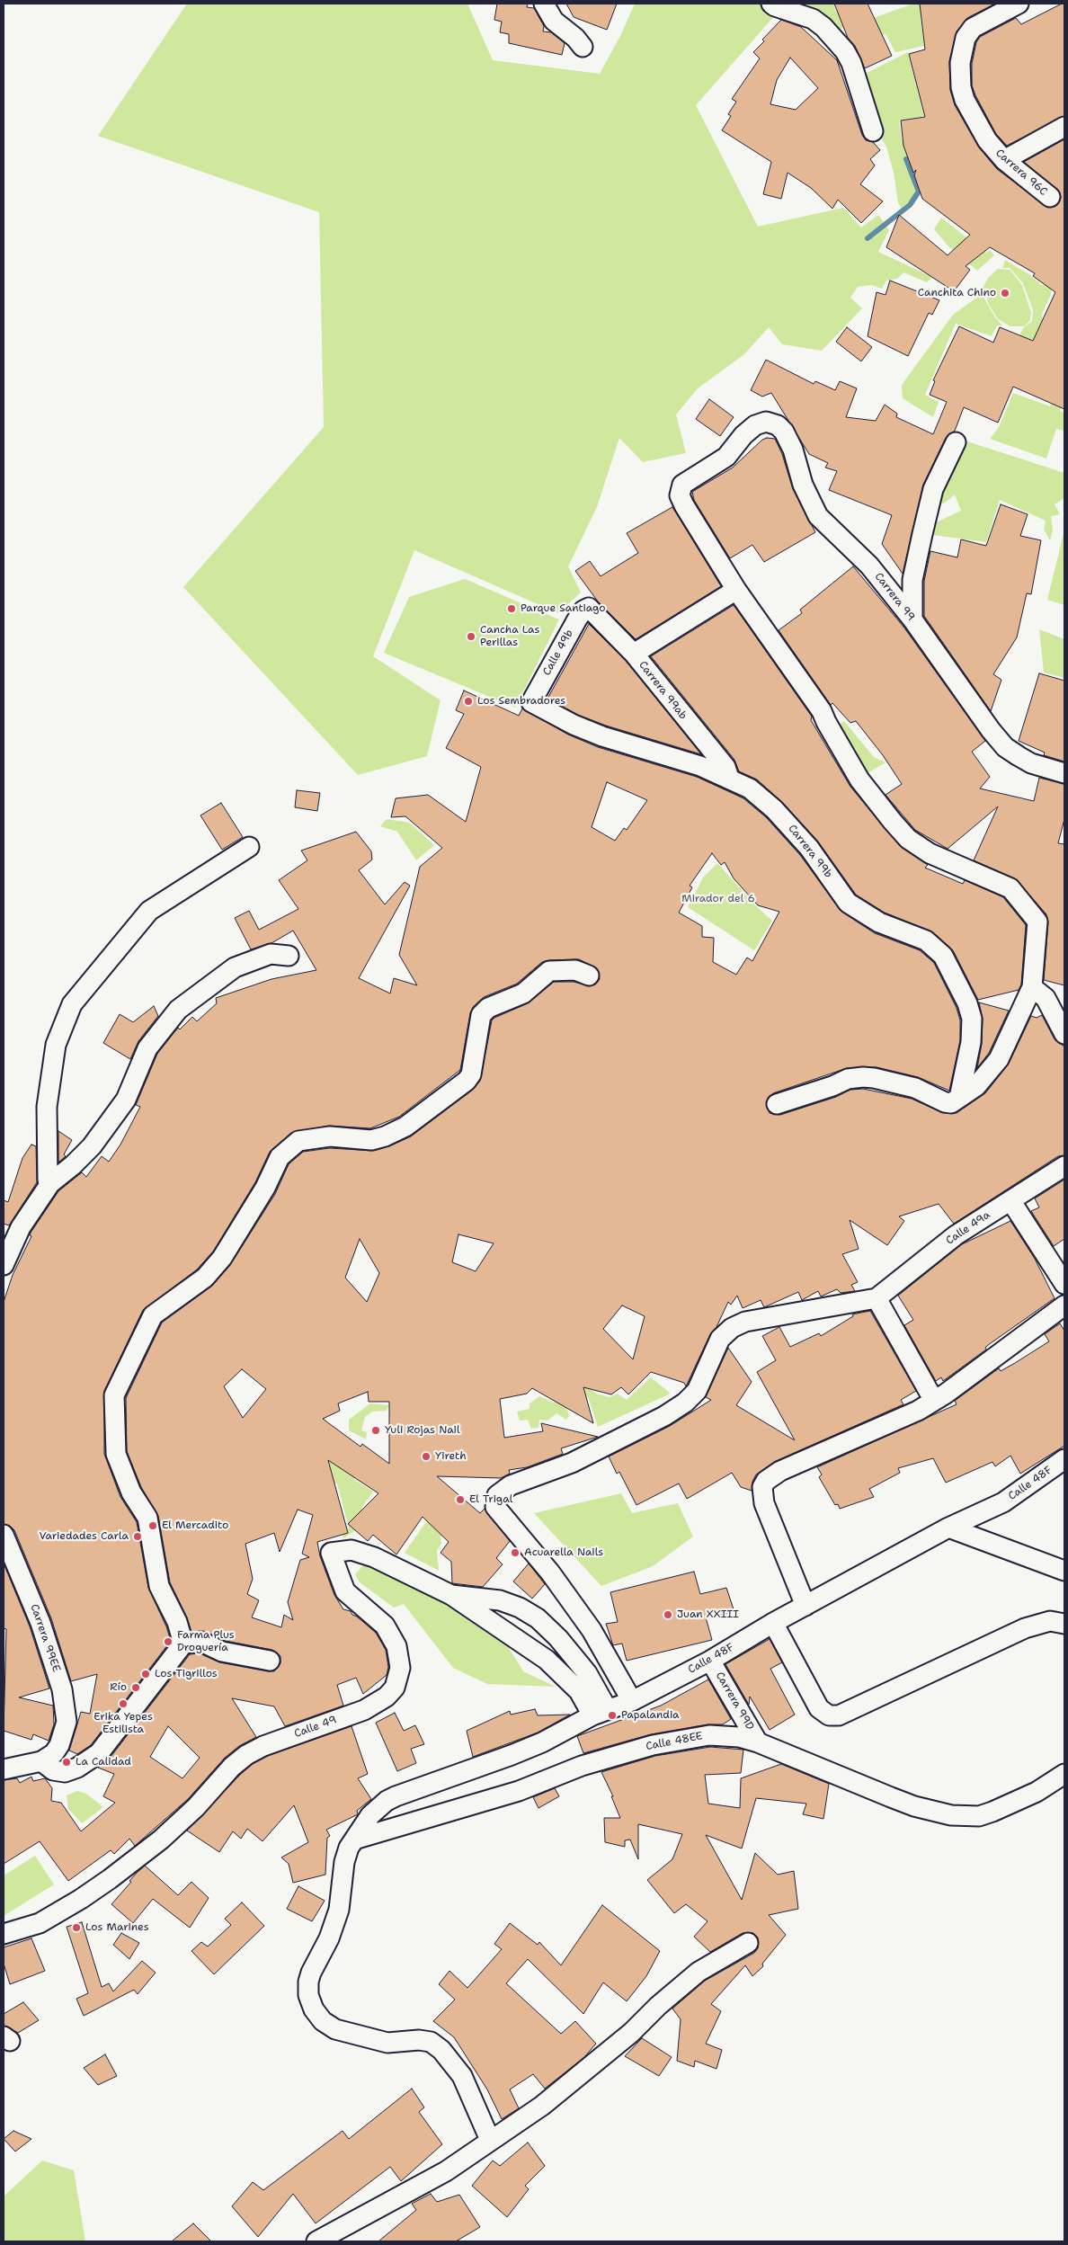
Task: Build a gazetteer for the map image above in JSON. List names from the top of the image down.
{
  "streets": {
    "street": [
      "Carrera 96C",
      "Carrera 99",
      "Calle 49b",
      "Carrera 99ab",
      "Carrera 99b",
      "Calle 49a",
      "Calle 48F",
      "Carrera 99EE",
      "Carrera 99D",
      "Calle 49",
      "Calle 48EE"
    ]
  },
  "crossings": [
    ["Calle 49b", "Carrera 99ab"],
    ["Calle 49b", "Carrera 99b"],
    ["Carrera 99ab", "Carrera 99b"],
    ["Calle 48F", "Carrera 99D"],
    ["Calle 48F", "Calle 49"],
    ["Calle 48F", "Calle 48EE"],
    ["Carrera 99D", "Calle 48EE"]
  ],
  "parks": ["Mirador del 6"],
  "places": [
    "Canchita Chino",
    "Parque Santiago",
    "Cancha Las Perillas",
    "Los Sembradores",
    "Yuli Rojas Nail",
    "Yireth",
    "El Trigal",
    "El Mercadito",
    "Variedades Carla",
    "Acuarella Nails",
    "Juan XXIII",
    "Farma Plus Droguería",
    "Los Tigrillos",
    "Río",
    "Erika Yepes Estilista",
    "Papalandia",
    "La Calidad",
    "Los Marines"
  ]
}
